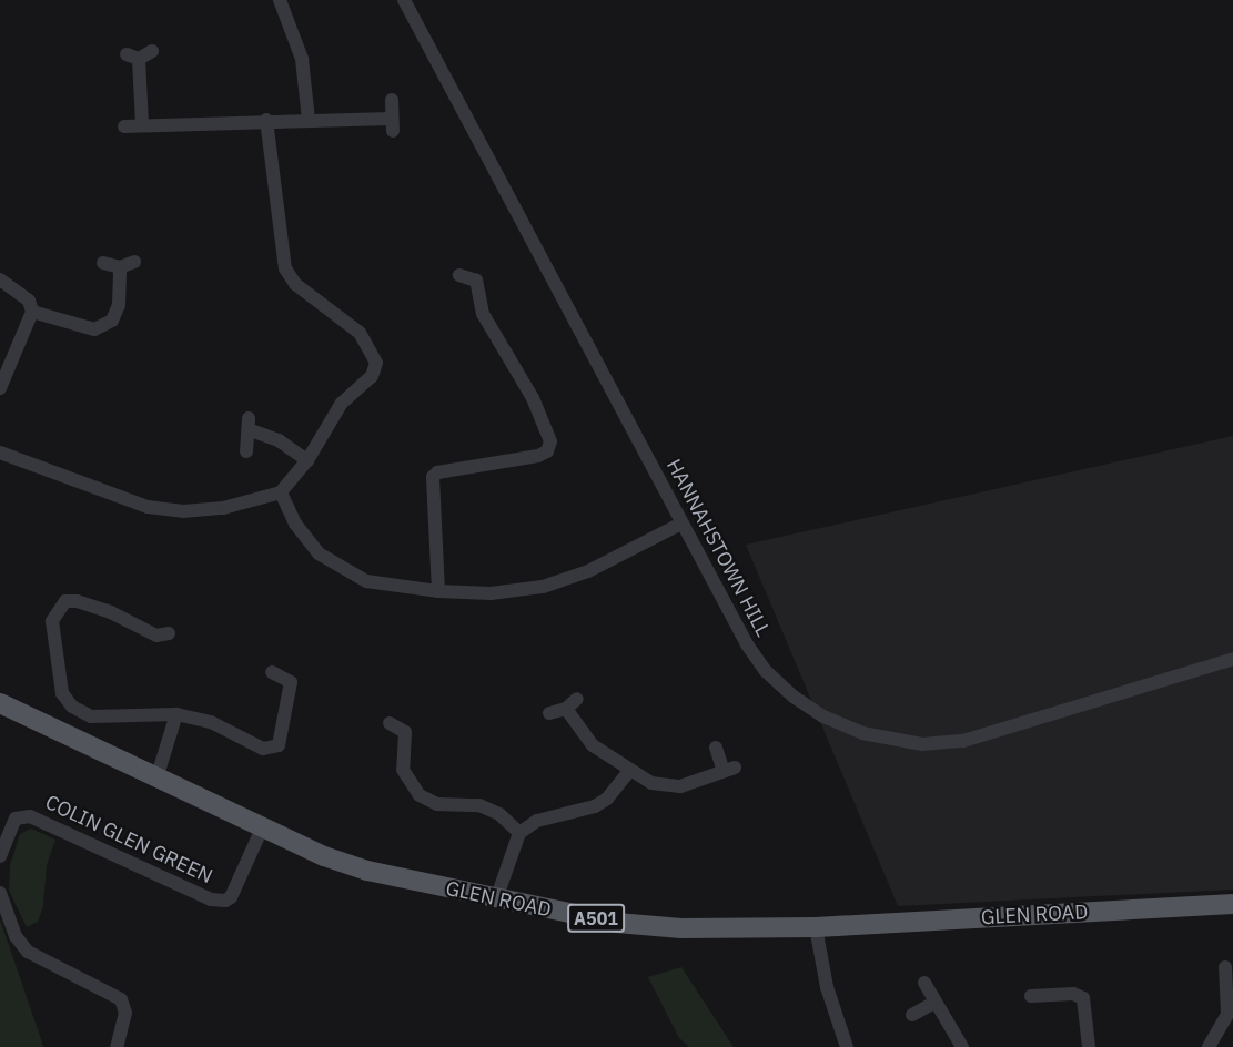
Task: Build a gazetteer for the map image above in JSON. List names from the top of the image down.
{
  "streets": {
    "main road": ["GLEN ROAD", "A501"],
    "street": ["HANNAHSTOWN HILL", "COLIN GLEN GREEN"]
  },
  "crossings": [
    ["COLIN GLEN GREEN", "GLEN ROAD"]
  ]
}
